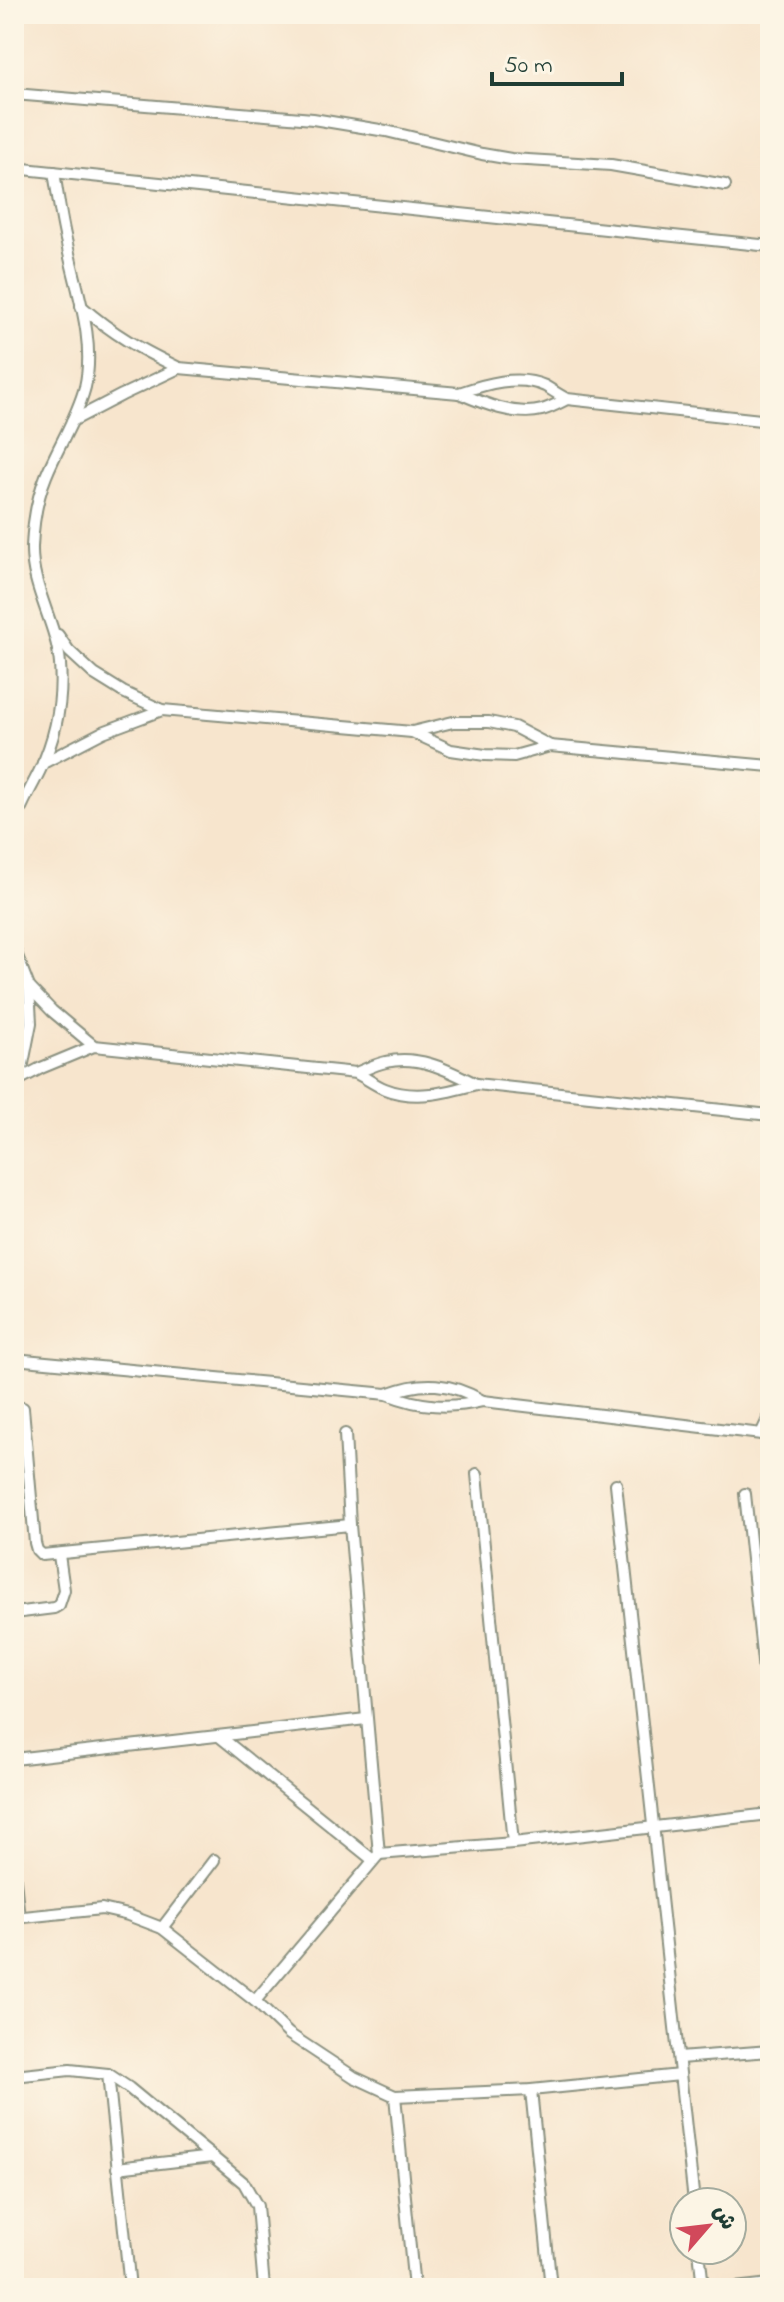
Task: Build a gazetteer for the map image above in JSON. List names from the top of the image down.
{
  "scale_bar": "50 m",
  "north": "top right"
}
